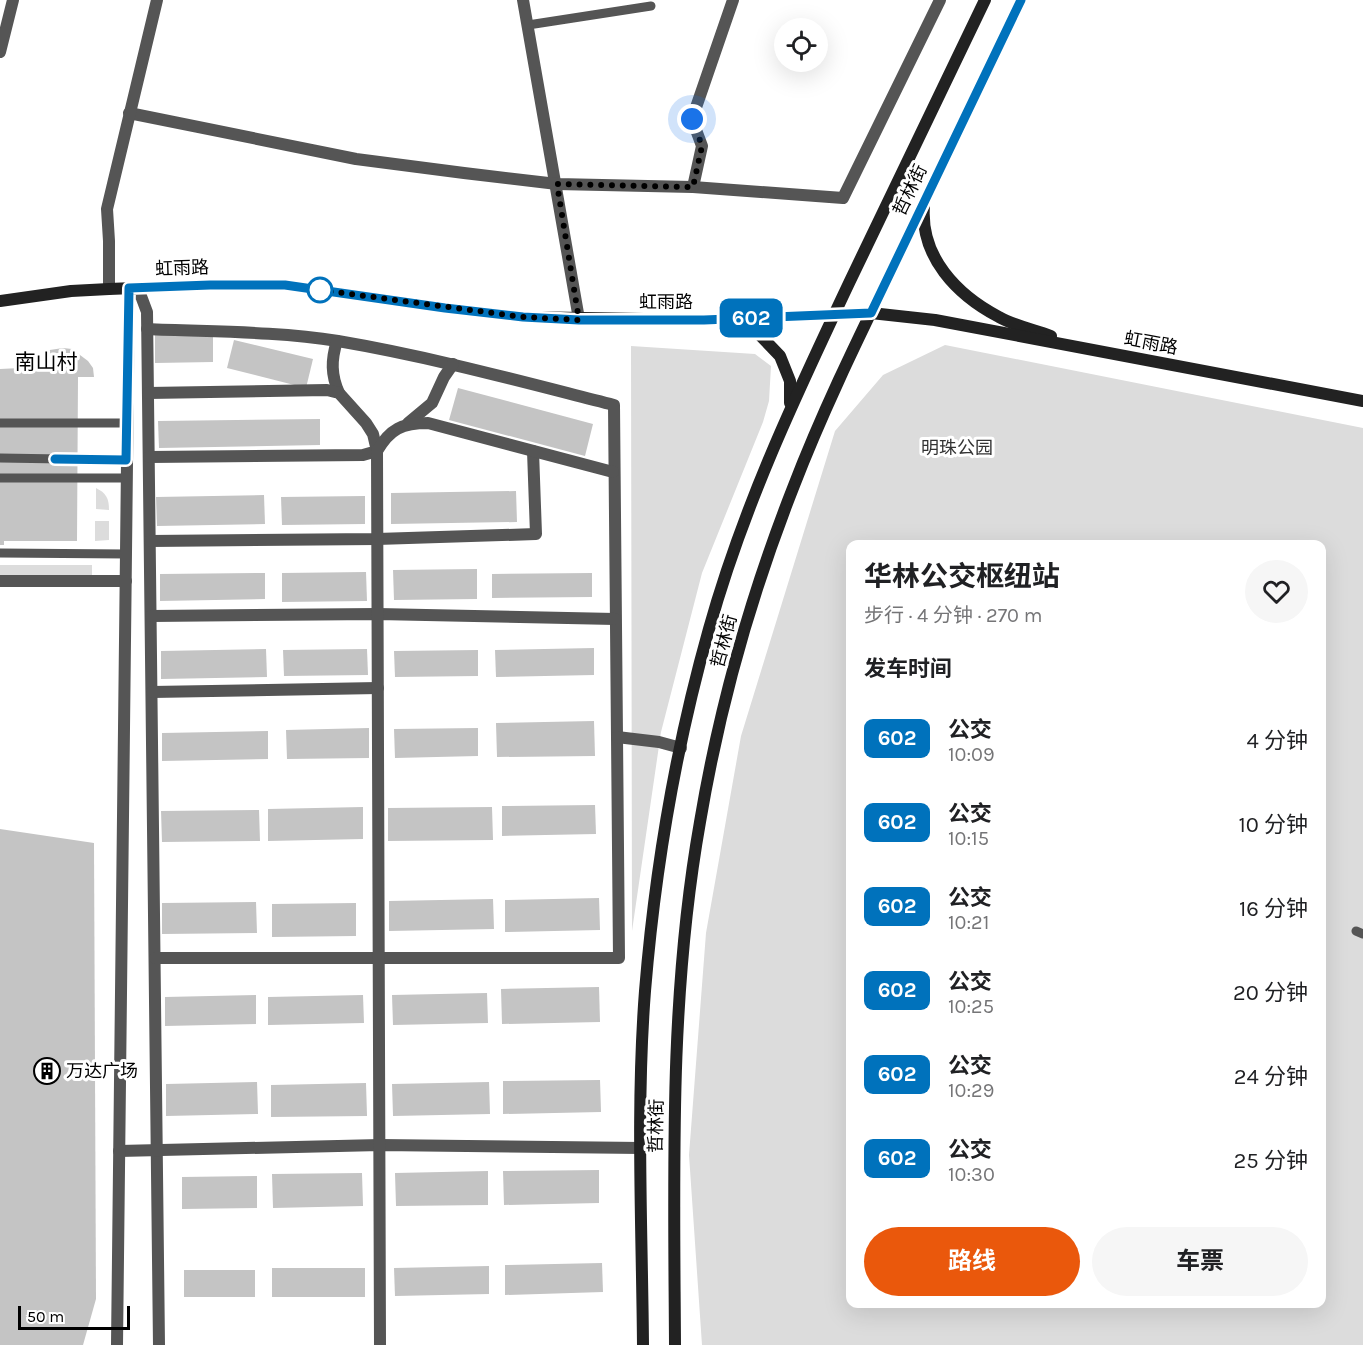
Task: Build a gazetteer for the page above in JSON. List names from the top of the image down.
{
  "streets": {
    "street": ["哲林街", "虹雨路"]
  },
  "crossings": [
    ["哲林街", "虹雨路"]
  ],
  "districts": ["南山村"],
  "parks": ["明珠公园"],
  "places": {
    "building": ["万达广场"]
  },
  "lines": ["bus line 602"],
  "scale_bar": "50 m",
  "page": {
    "on_map": "602",
    "heading": [
      ["华林公交枢纽站", "步行 · 4 分钟 · 270 m"],
      "发车时间"
    ],
    "list": [
      {
        "mark": "602",
        "name": "公交",
        "note": "10:09",
        "value": "4 分钟"
      },
      {
        "mark": "602",
        "name": "公交",
        "note": "10:15",
        "value": "10 分钟"
      },
      {
        "mark": "602",
        "name": "公交",
        "note": "10:21",
        "value": "16 分钟"
      },
      {
        "mark": "602",
        "name": "公交",
        "note": "10:25",
        "value": "20 分钟"
      },
      {
        "mark": "602",
        "name": "公交",
        "note": "10:29",
        "value": "24 分钟"
      },
      {
        "mark": "602",
        "name": "公交",
        "note": "10:30",
        "value": "25 分钟"
      }
    ],
    "buttons": ["路线", "车票"],
    "scale": "50 m"
  }
}
